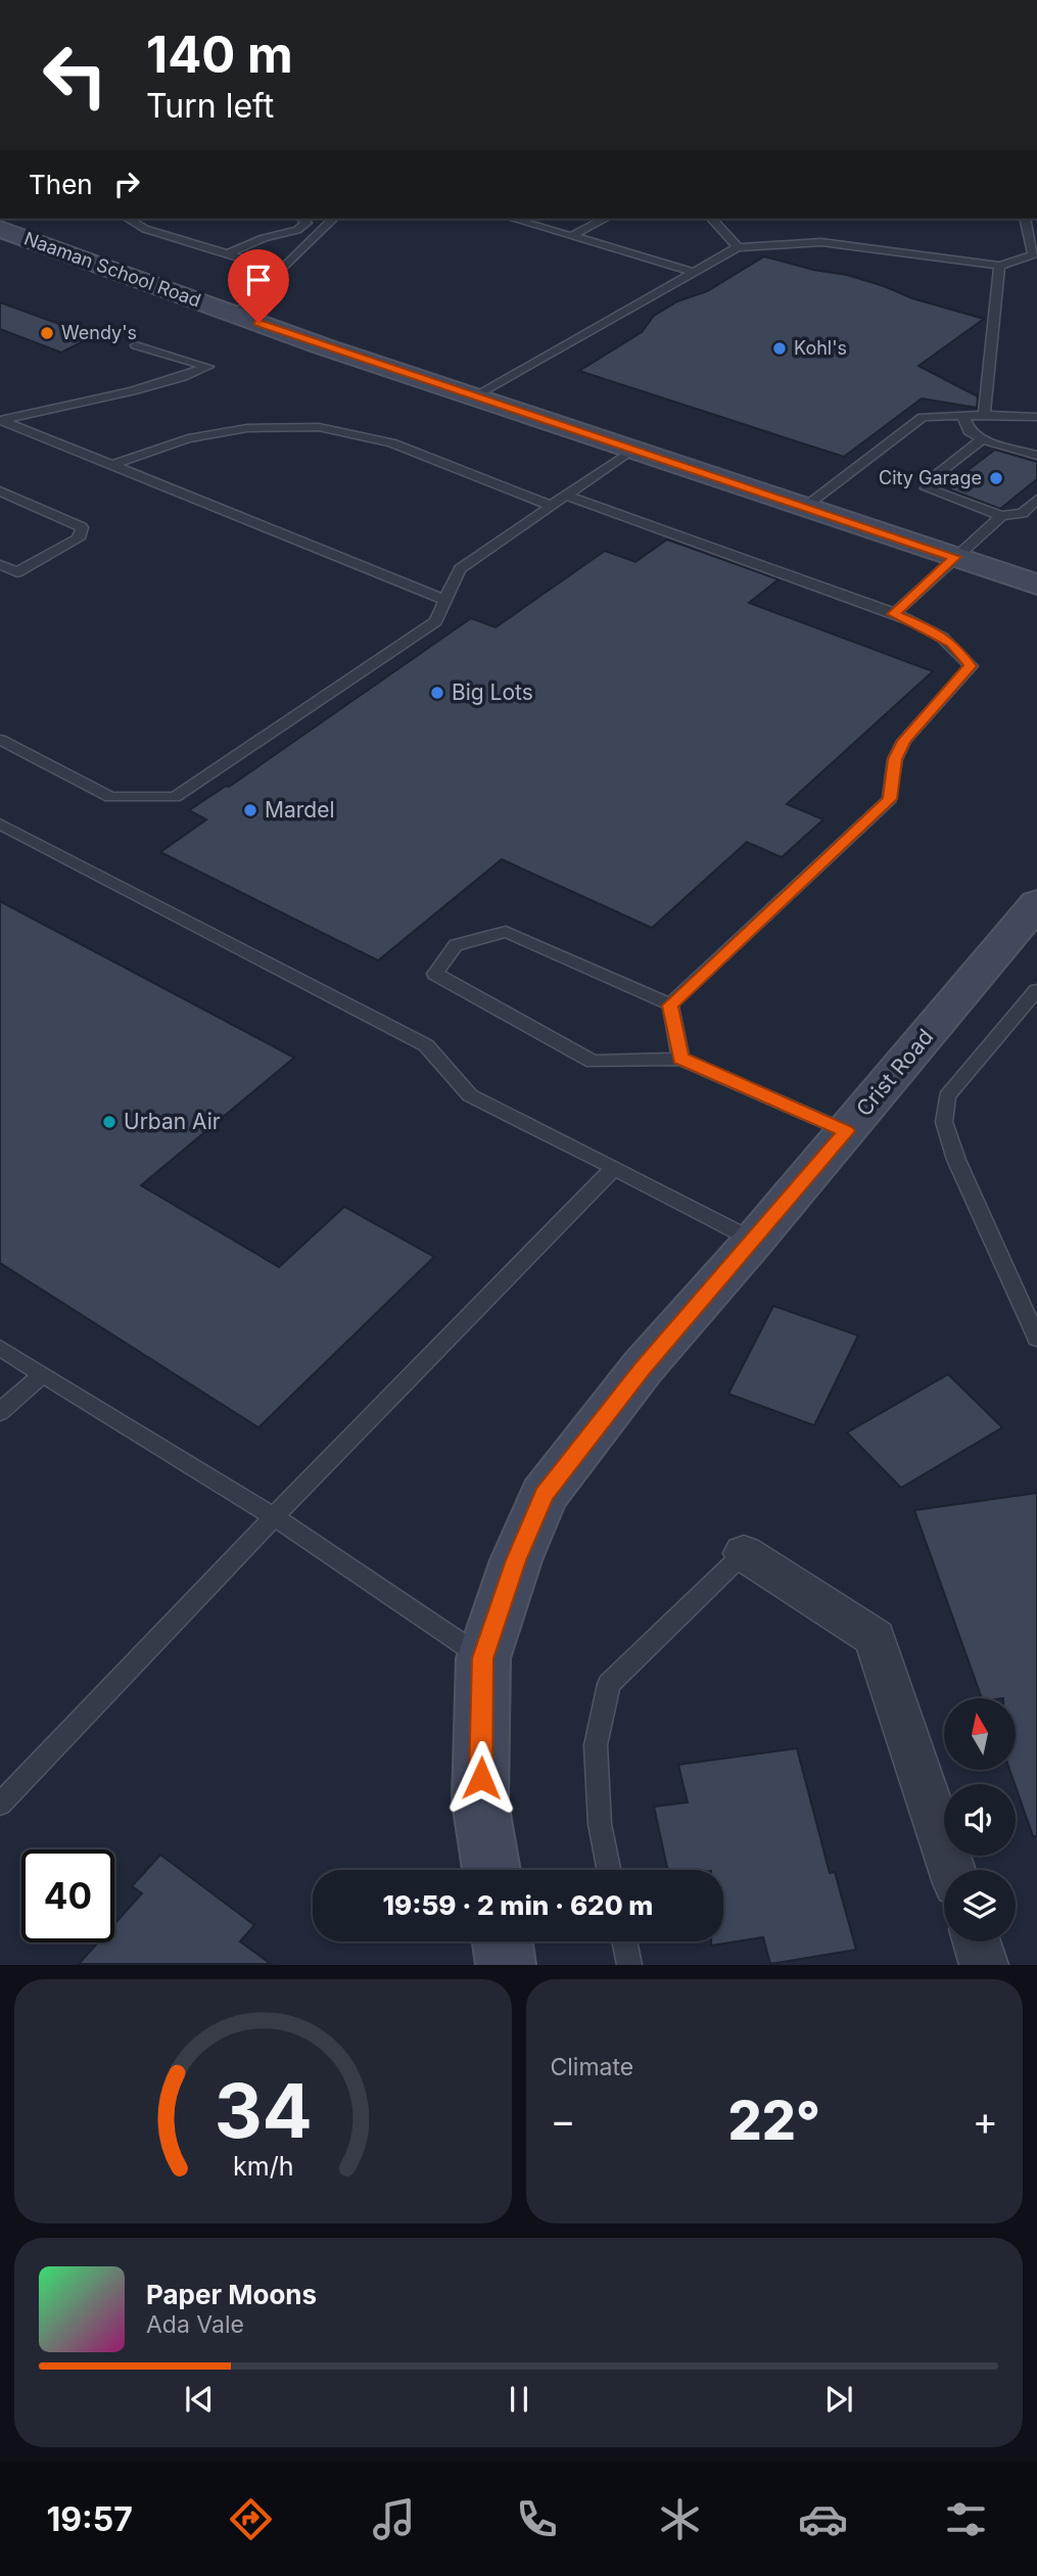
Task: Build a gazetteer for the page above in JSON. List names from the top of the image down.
{
  "streets": {
    "main road": ["Naaman School Road", "Crist Road"]
  },
  "places": [
    "Wendy's",
    "Kohl's",
    "City Garage",
    "Big Lots",
    "Mardel",
    "Urban Air"
  ],
  "north": "top",
  "page": {
    "turn": ["140 m", "Turn left"],
    "then": "Then",
    "limit": "40",
    "trip": "19:59 · 2 min · 620 m",
    "tile": "Climate",
    "heat": ["−", "22°", "+"],
    "song": ["Paper Moons", "Ada Vale"],
    "tabs": "19:57",
    "gauge": ["34", "km/h"]
  }
}
